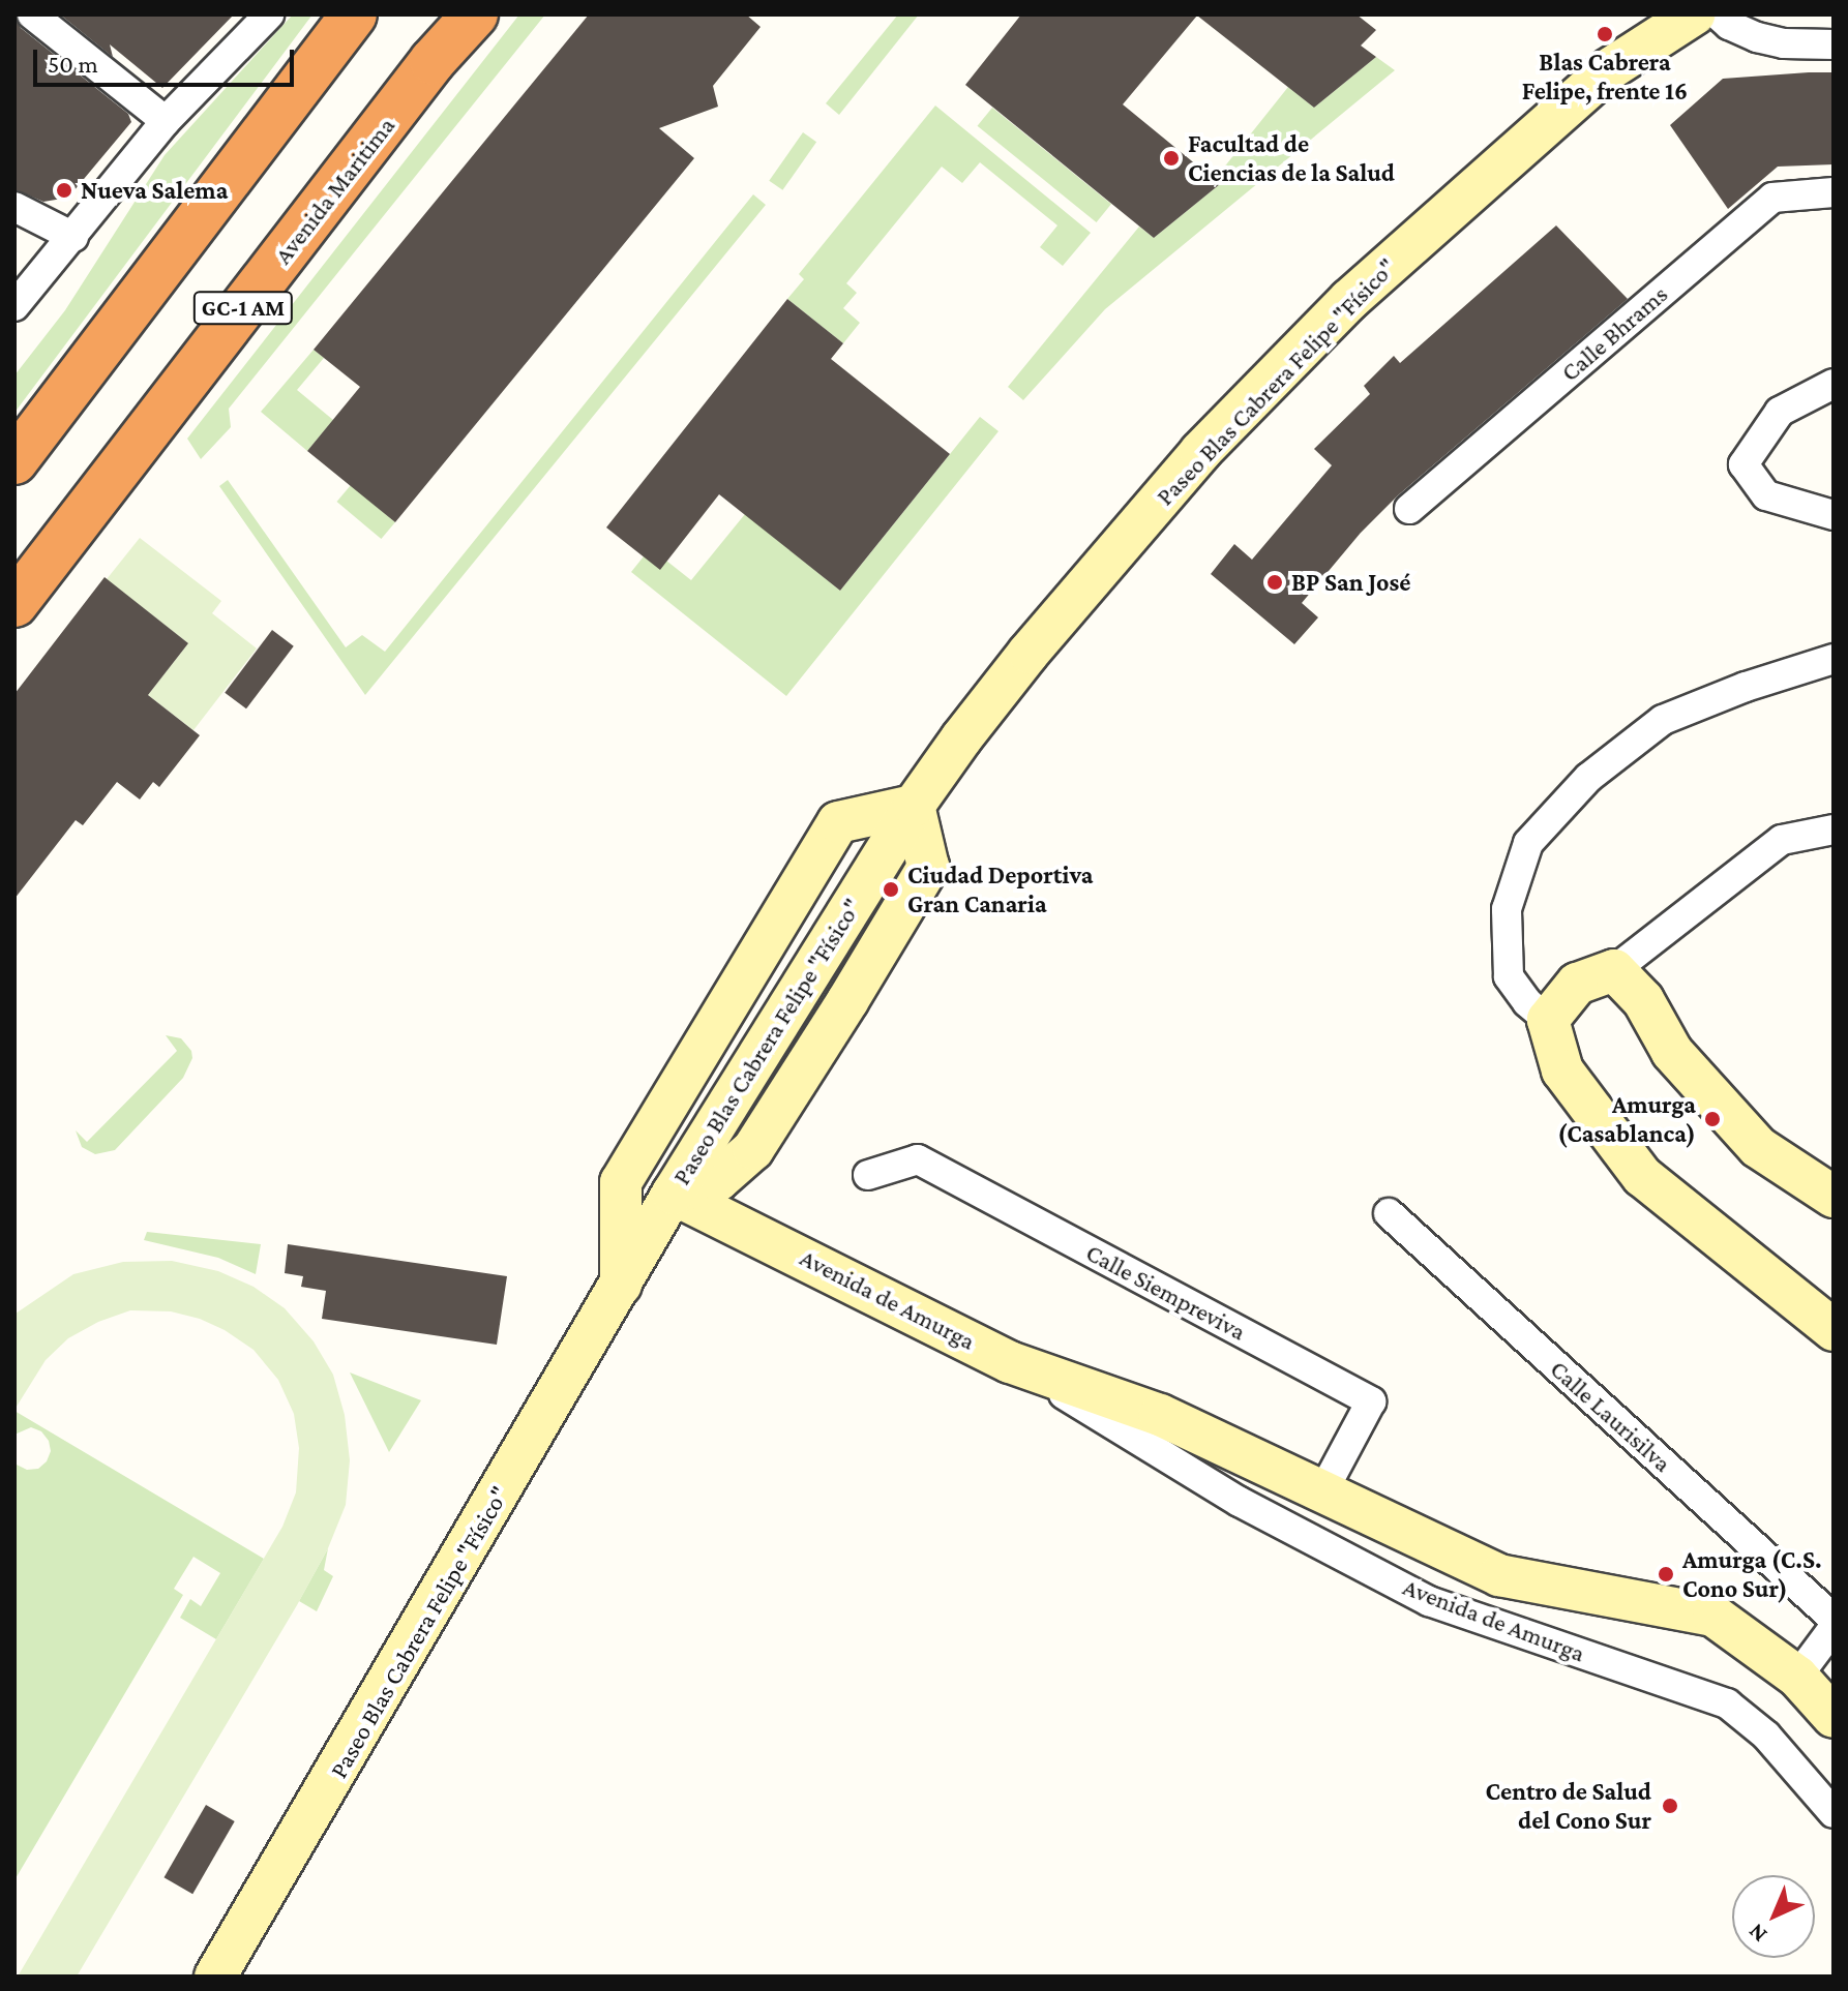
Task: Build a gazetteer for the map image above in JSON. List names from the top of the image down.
{
  "streets": {
    "highway": ["Avenida Maritima", "GC-1 AM"],
    "street": [
      "Calle Bhrams",
      "Paseo Blas Cabrera Felipe \"Físico\"",
      "Calle Siempreviva",
      "Avenida de Amurga",
      "Calle Laurisilva"
    ]
  },
  "crossings": [
    ["Paseo Blas Cabrera Felipe \"Físico\"", "Avenida de Amurga"],
    ["Calle Siempreviva", "Avenida de Amurga"]
  ],
  "places": [
    "Blas Cabrera Felipe, frente 16",
    "Facultad de Ciencias de la Salud",
    "Nueva Salema",
    "BP San José",
    "Ciudad Deportiva Gran Canaria",
    "Amurga (Casablanca)",
    "Amurga (C.S. Cono Sur)",
    "Centro de Salud del Cono Sur"
  ],
  "scale_bar": "50 m",
  "north": "bottom left"
}
